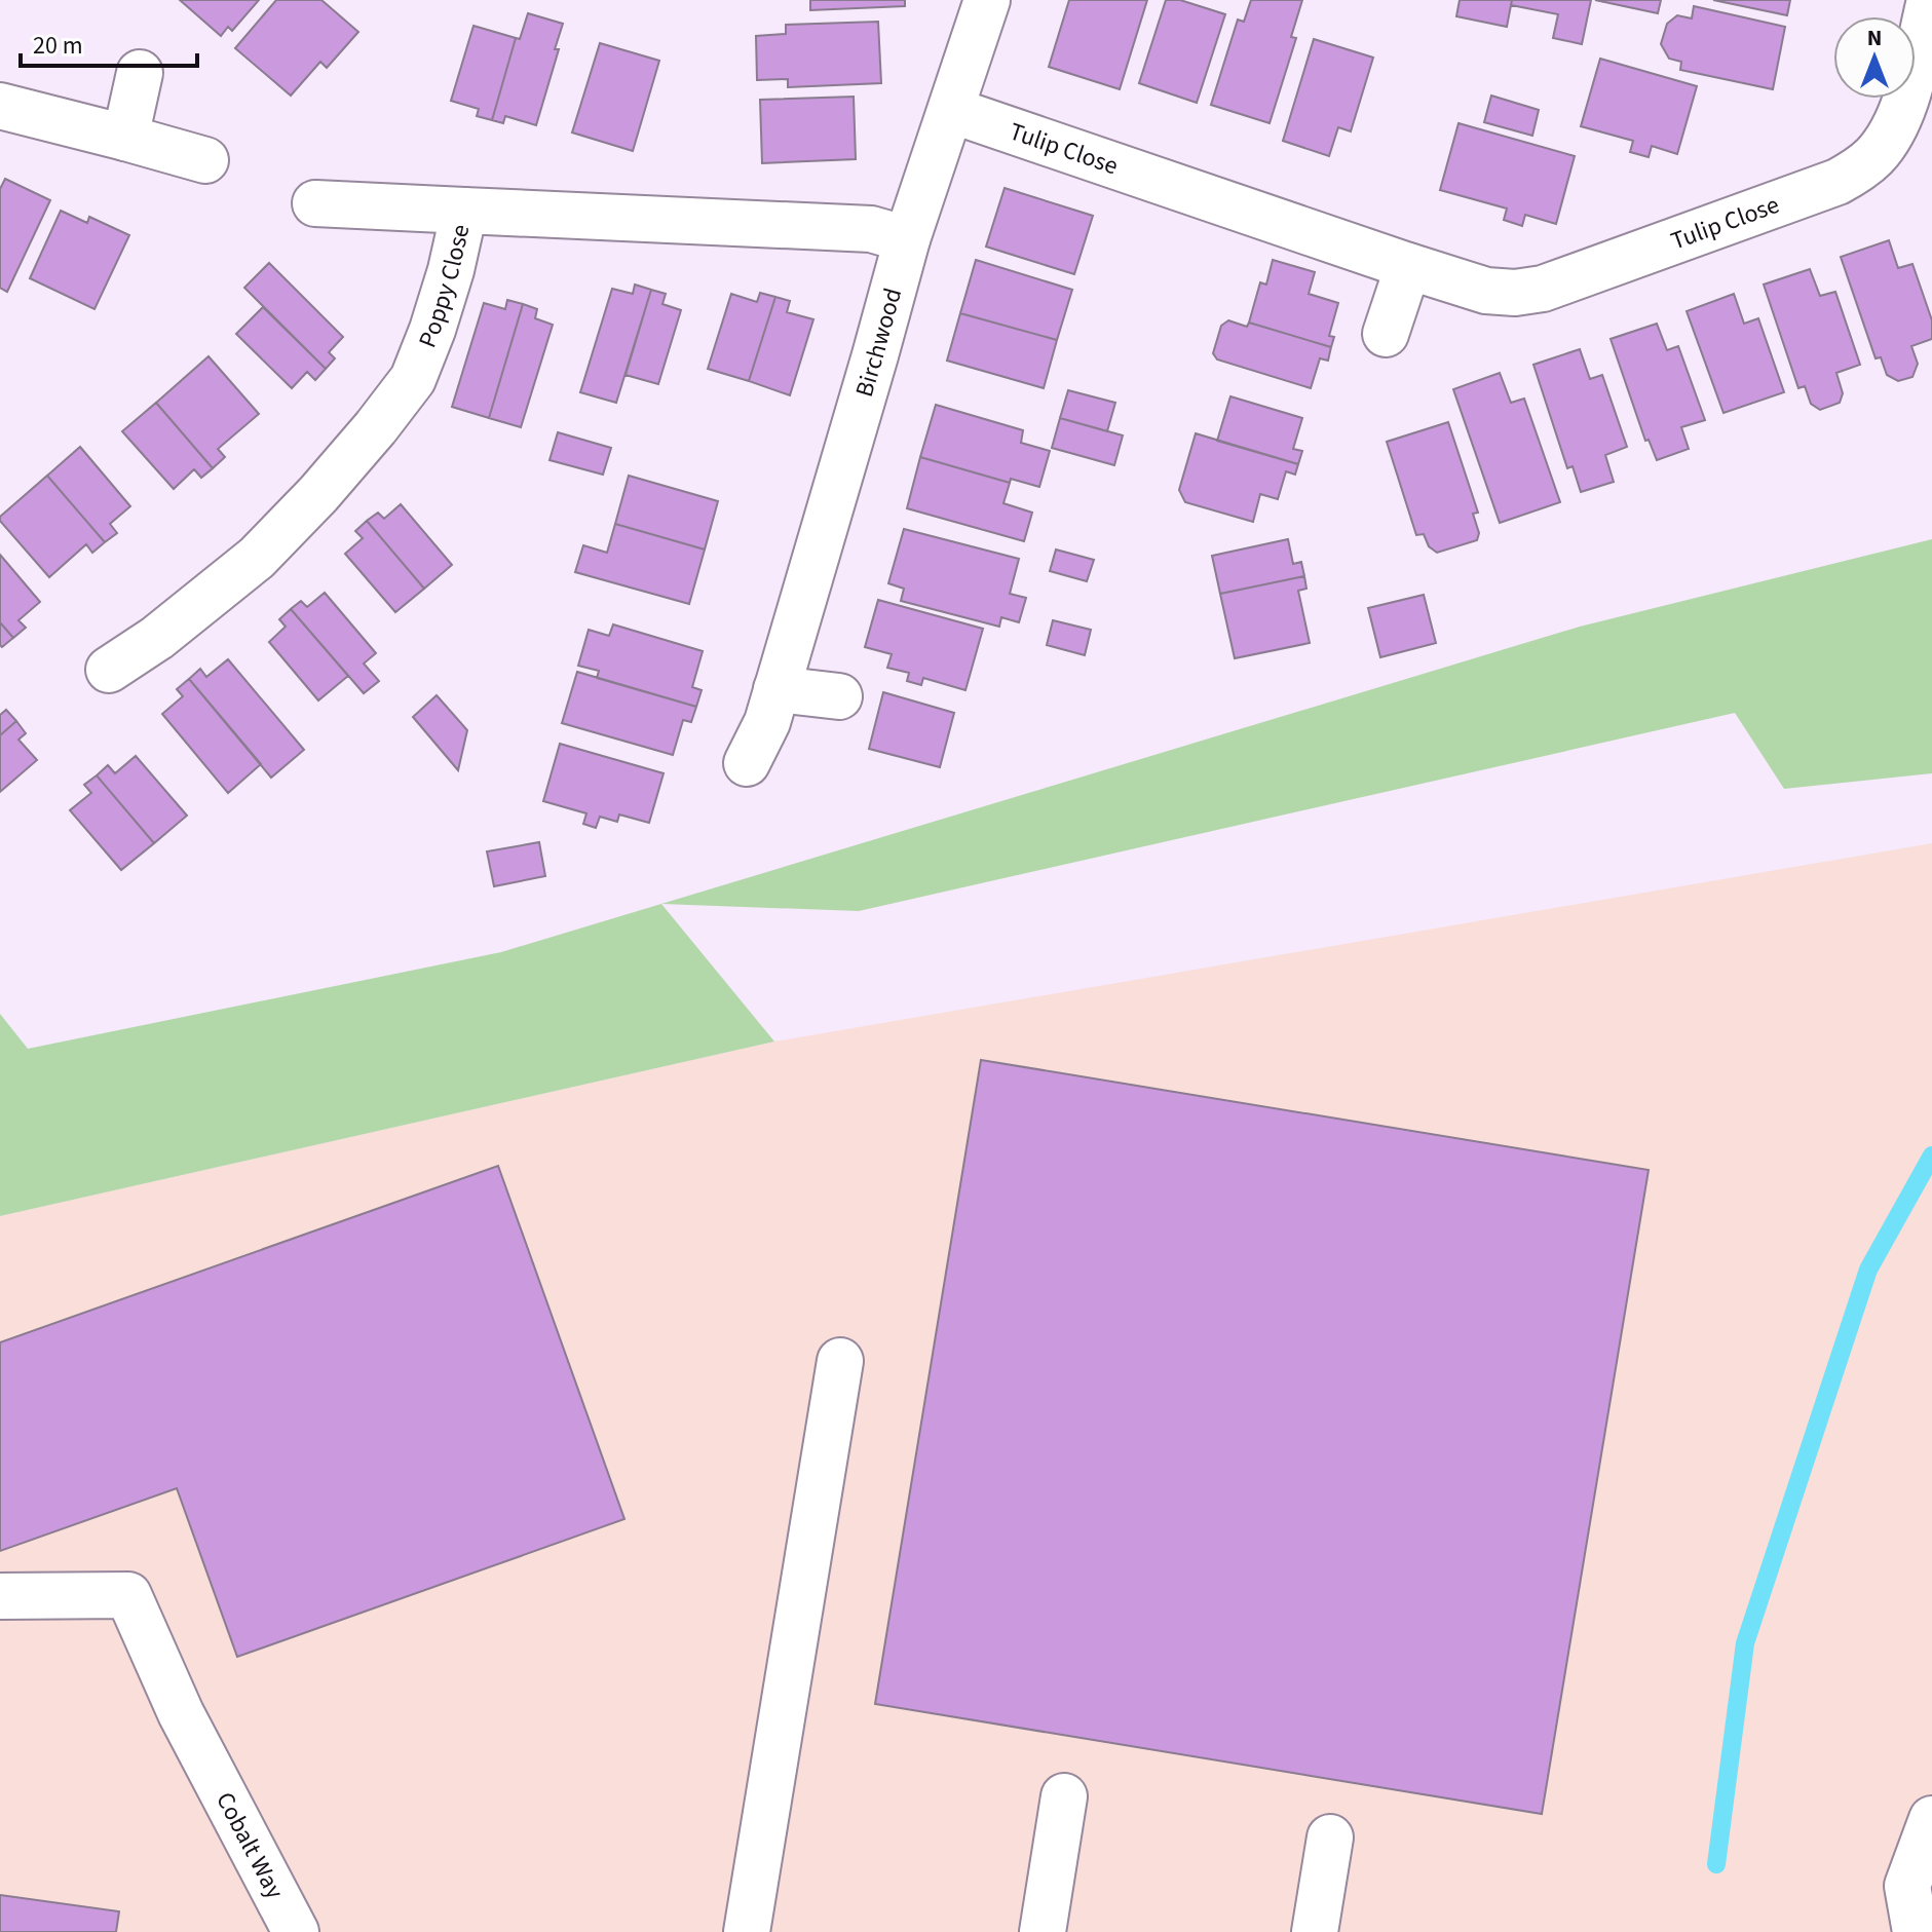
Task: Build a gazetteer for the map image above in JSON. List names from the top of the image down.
{
  "streets": {
    "street": [
      "Tulip Close",
      "Poppy Close",
      "Birchwood",
      "Cobalt Way"
    ]
  },
  "crossings": [
    ["Tulip Close", "Birchwood"],
    ["Poppy Close", "Birchwood"]
  ],
  "scale_bar": "20 m",
  "north": "top"
}
